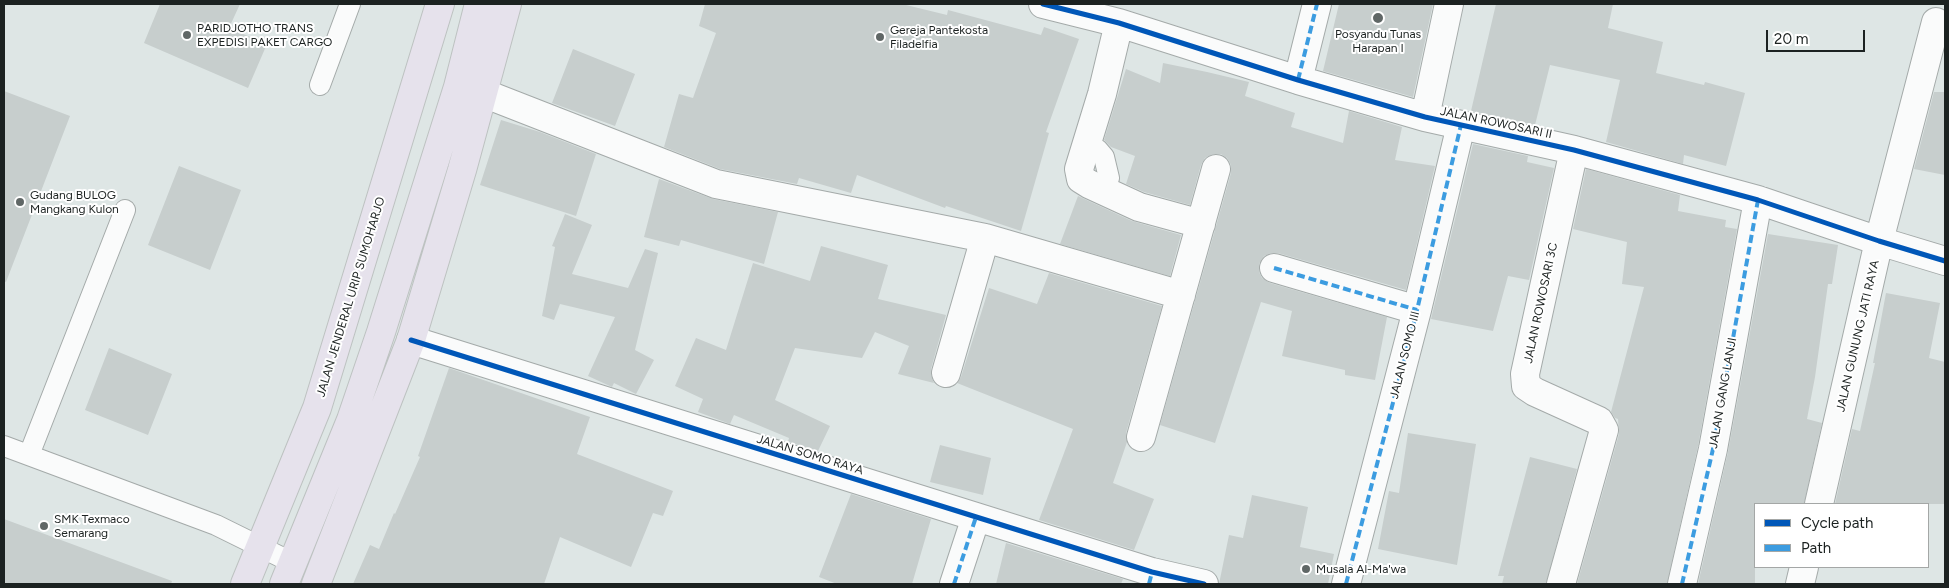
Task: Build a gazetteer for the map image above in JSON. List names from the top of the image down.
{
  "streets": {
    "highway": ["JALAN JENDERAL URIP SUMOHARJO"],
    "street": [
      "JALAN ROWOSARI II",
      "JALAN ROWOSARI 3C",
      "JALAN GUNUNG JATI RAYA",
      "JALAN SOMO III",
      "JALAN GANG LANJI",
      "JALAN SOMO RAYA"
    ]
  },
  "crossings": [
    ["JALAN ROWOSARI II", "JALAN ROWOSARI 3C"],
    ["JALAN ROWOSARI II", "JALAN GUNUNG JATI RAYA"],
    ["JALAN ROWOSARI II", "JALAN SOMO III"],
    ["JALAN ROWOSARI II", "JALAN GANG LANJI"]
  ],
  "places": [
    "Posyandu Tunas Harapan I",
    "PARIDJOTHO TRANS EXPEDISI PAKET CARGO",
    "Gereja Pantekosta Filadelfia",
    "Gudang BULOG Mangkang Kulon",
    "SMK Texmaco Semarang",
    "Musala Al-Ma'wa"
  ],
  "legend": ["Cycle path", "Path"],
  "scale_bar": "20 m"
}
